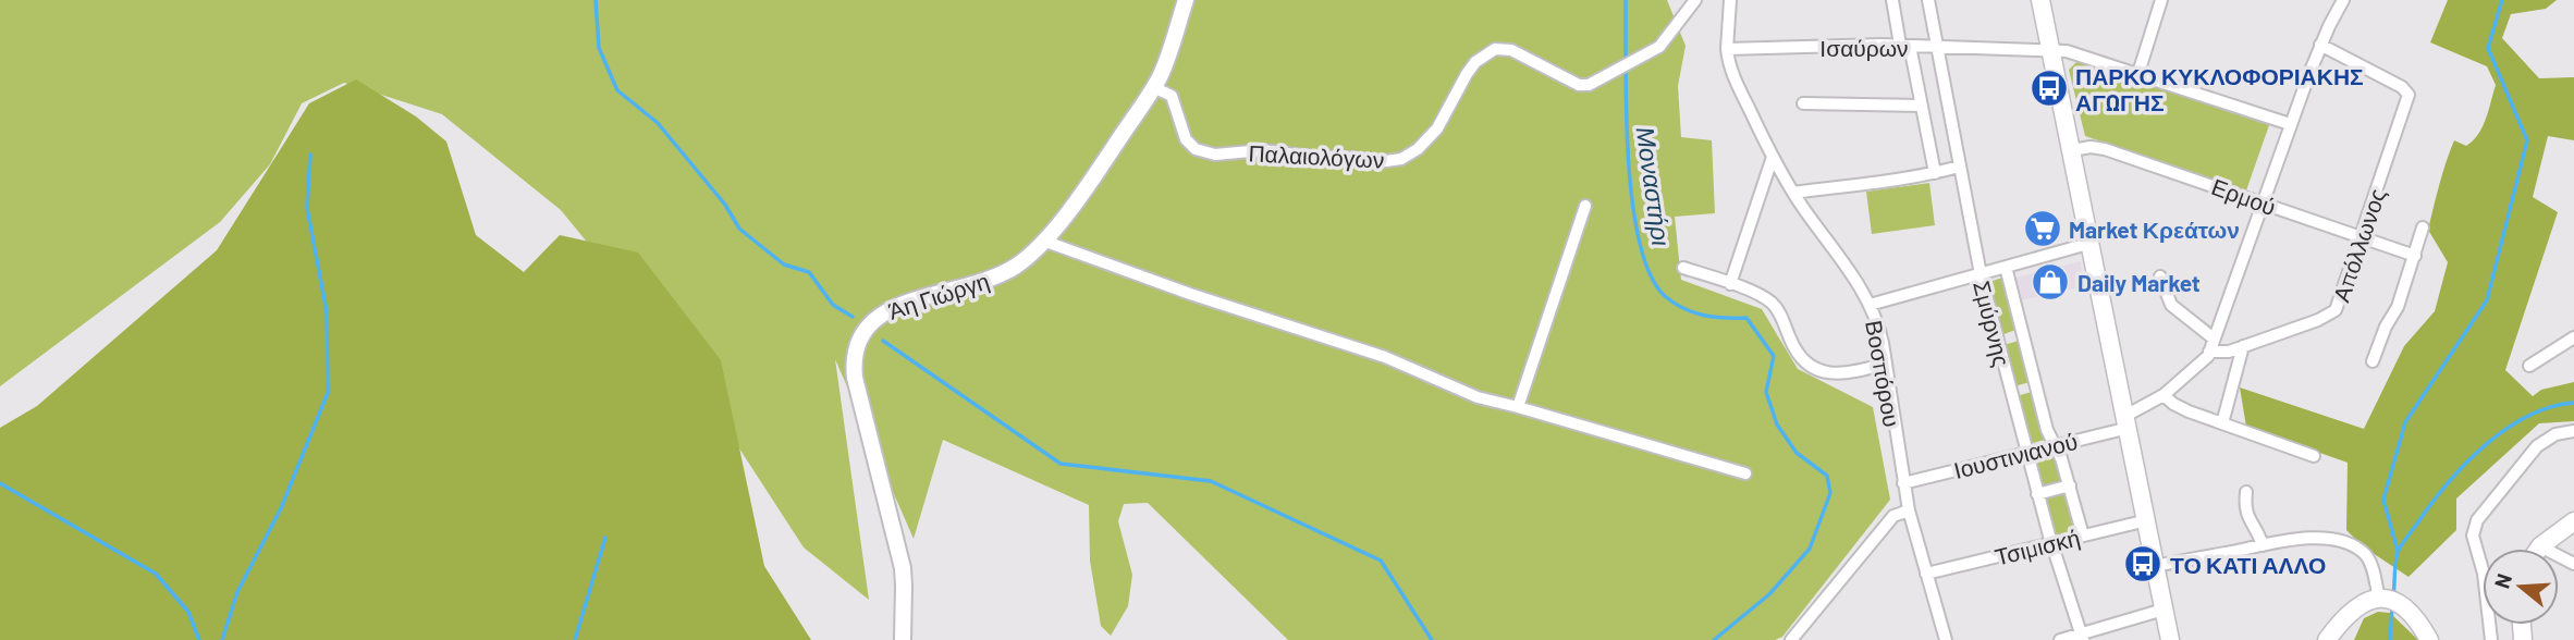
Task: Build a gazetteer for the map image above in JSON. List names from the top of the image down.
{
  "streets": {
    "street": [
      "Ισαύρων",
      "Παλαιολόγων",
      "Ερμού",
      "Απόλλωνος",
      "Άη Γιώργη",
      "Σμύρνης",
      "Βοσπόρου",
      "Ιουστινιανού",
      "Τσιμισκή"
    ]
  },
  "crossings": [
    ["Ισαύρων", "Σμύρνης"],
    ["Ισαύρων", "Βοσπόρου"],
    ["Παλαιολόγων", "Άη Γιώργη"],
    ["Ερμού", "Απόλλωνος"],
    ["Απόλλωνος", "Ιουστινιανού"],
    ["Σμύρνης", "Ιουστινιανού"],
    ["Σμύρνης", "Τσιμισκή"],
    ["Βοσπόρου", "Ιουστινιανού"],
    ["Βοσπόρου", "Τσιμισκή"]
  ],
  "water": ["Μοναστήρι"],
  "places": {
    "bus stop": ["ΠΑΡΚΟ ΚΥΚΛΟΦΟΡΙΑΚΗΣ ΑΓΩΓΗΣ", "ΤΟ ΚΑΤΙ ΑΛΛΟ"],
    "supermarket": ["Market Κρεάτων"],
    "shop": ["Daily Market"]
  },
  "north": "left"
}
